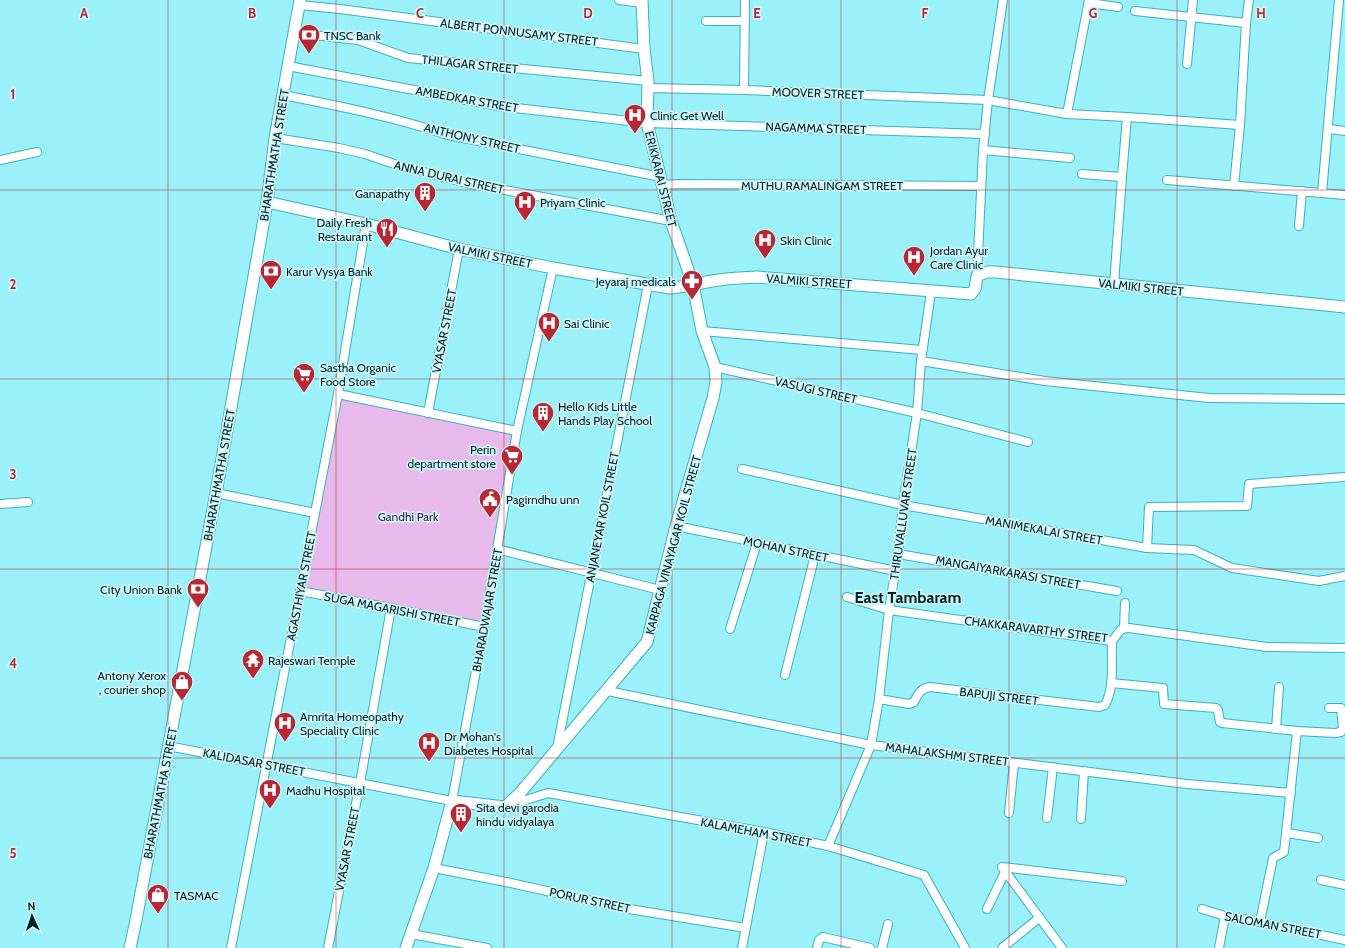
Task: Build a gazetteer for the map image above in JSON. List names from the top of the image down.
{
  "streets": {
    "street": [
      "ALBERT PONNUSAMY STREET",
      "THILAGAR STREET",
      "MOOVER STREET",
      "AMBEDKAR STREET",
      "NAGAMMA STREET",
      "ANTHONY STREET",
      "BHARATHMATHA STREET",
      "ANNA DURAI STREET",
      "ERIKKARAI STREET",
      "MUTHU RAMALINGAM STREET",
      "VALMIKI STREET",
      "VYASAR STREET",
      "VASUGI STREET",
      "THIRUVALLUVAR STREET",
      "ANJANEYAR KOIL STREET",
      "MANIMEKALAI STREET",
      "KARPAGA VINAYAGAR KOIL STREET",
      "MOHAN STREET",
      "MANGAIYARKARASI STREET",
      "AGASTHIYAR STREET",
      "SUGA MAGARISHI STREET",
      "BHARADWAJAR STREET",
      "CHAKKARAVARTHY STREET",
      "BAPUJI STREET",
      "MAHALAKSHMI STREET",
      "KALIDASAR STREET",
      "KALAMEHAM STREET",
      "PORUR STREET",
      "SALOMAN STREET"
    ]
  },
  "crossings": [
    ["ALBERT PONNUSAMY STREET", "BHARATHMATHA STREET"],
    ["ALBERT PONNUSAMY STREET", "ERIKKARAI STREET"],
    ["THILAGAR STREET", "MOOVER STREET"],
    ["THILAGAR STREET", "BHARATHMATHA STREET"],
    ["THILAGAR STREET", "ERIKKARAI STREET"],
    ["MOOVER STREET", "ERIKKARAI STREET"],
    ["AMBEDKAR STREET", "NAGAMMA STREET"],
    ["AMBEDKAR STREET", "BHARATHMATHA STREET"],
    ["AMBEDKAR STREET", "ERIKKARAI STREET"],
    ["NAGAMMA STREET", "ERIKKARAI STREET"],
    ["ANTHONY STREET", "BHARATHMATHA STREET"],
    ["ANTHONY STREET", "ERIKKARAI STREET"],
    ["ANTHONY STREET", "MUTHU RAMALINGAM STREET"],
    ["BHARATHMATHA STREET", "ANNA DURAI STREET"],
    ["BHARATHMATHA STREET", "VALMIKI STREET"],
    ["BHARATHMATHA STREET", "KALIDASAR STREET"],
    ["ANNA DURAI STREET", "ERIKKARAI STREET"],
    ["ERIKKARAI STREET", "MUTHU RAMALINGAM STREET"],
    ["ERIKKARAI STREET", "VALMIKI STREET"],
    ["ERIKKARAI STREET", "KARPAGA VINAYAGAR KOIL STREET"],
    ["VALMIKI STREET", "VYASAR STREET"],
    ["VALMIKI STREET", "THIRUVALLUVAR STREET"],
    ["VALMIKI STREET", "ANJANEYAR KOIL STREET"],
    ["VALMIKI STREET", "KARPAGA VINAYAGAR KOIL STREET"],
    ["VALMIKI STREET", "AGASTHIYAR STREET"],
    ["VALMIKI STREET", "BHARADWAJAR STREET"],
    ["VYASAR STREET", "SUGA MAGARISHI STREET"],
    ["VYASAR STREET", "KALIDASAR STREET"],
    ["VASUGI STREET", "THIRUVALLUVAR STREET"],
    ["VASUGI STREET", "KARPAGA VINAYAGAR KOIL STREET"],
    ["THIRUVALLUVAR STREET", "MANIMEKALAI STREET"],
    ["THIRUVALLUVAR STREET", "MOHAN STREET"],
    ["THIRUVALLUVAR STREET", "MANGAIYARKARASI STREET"],
    ["THIRUVALLUVAR STREET", "CHAKKARAVARTHY STREET"],
    ["THIRUVALLUVAR STREET", "BAPUJI STREET"],
    ["THIRUVALLUVAR STREET", "MAHALAKSHMI STREET"],
    ["THIRUVALLUVAR STREET", "KALAMEHAM STREET"],
    ["ANJANEYAR KOIL STREET", "KARPAGA VINAYAGAR KOIL STREET"],
    ["KARPAGA VINAYAGAR KOIL STREET", "MOHAN STREET"],
    ["KARPAGA VINAYAGAR KOIL STREET", "MAHALAKSHMI STREET"],
    ["KARPAGA VINAYAGAR KOIL STREET", "KALIDASAR STREET"],
    ["KARPAGA VINAYAGAR KOIL STREET", "KALAMEHAM STREET"],
    ["AGASTHIYAR STREET", "SUGA MAGARISHI STREET"],
    ["AGASTHIYAR STREET", "KALIDASAR STREET"],
    ["SUGA MAGARISHI STREET", "BHARADWAJAR STREET"],
    ["BHARADWAJAR STREET", "KALIDASAR STREET"],
    ["BHARADWAJAR STREET", "PORUR STREET"],
    ["CHAKKARAVARTHY STREET", "BAPUJI STREET"],
    ["KALIDASAR STREET", "KALAMEHAM STREET"]
  ],
  "districts": ["East Tambaram"],
  "parks": ["Gandhi Park"],
  "places": {
    "bank": ["TNSC Bank", "Karur Vysya Bank", "City Union Bank"],
    "hospital": [
      "Clinic Get Well",
      "Priyam Clinic",
      "Skin Clinic",
      "Jordan Ayur Care Clinic",
      "Sai Clinic",
      "Amrita Homeopathy Speciality Clinic",
      "Dr Mohan's Diabetes Hospital",
      "Madhu Hospital"
    ],
    "building": ["Ganapathy", "Hello Kids Little Hands Play School", "Sita devi garodia hindu vidyalaya"],
    "restaurant": ["Daily Fresh Restaurant"],
    "pharmacy": ["Jeyaraj medicals"],
    "supermarket": ["Sastha Organic Food Store", "Perin department store"],
    "public building": ["Pagirndhu unn"],
    "temple": ["Rajeswari Temple"],
    "shop": ["Antony Xerox , courier shop", "TASMAC"]
  },
  "north": "top",
  "grid": {
    "columns": [
      "A",
      "B",
      "C",
      "D",
      "E",
      "F",
      "G",
      "H"
    ],
    "rows": [
      "1",
      "2",
      "3",
      "4",
      "5"
    ]
  }
}
